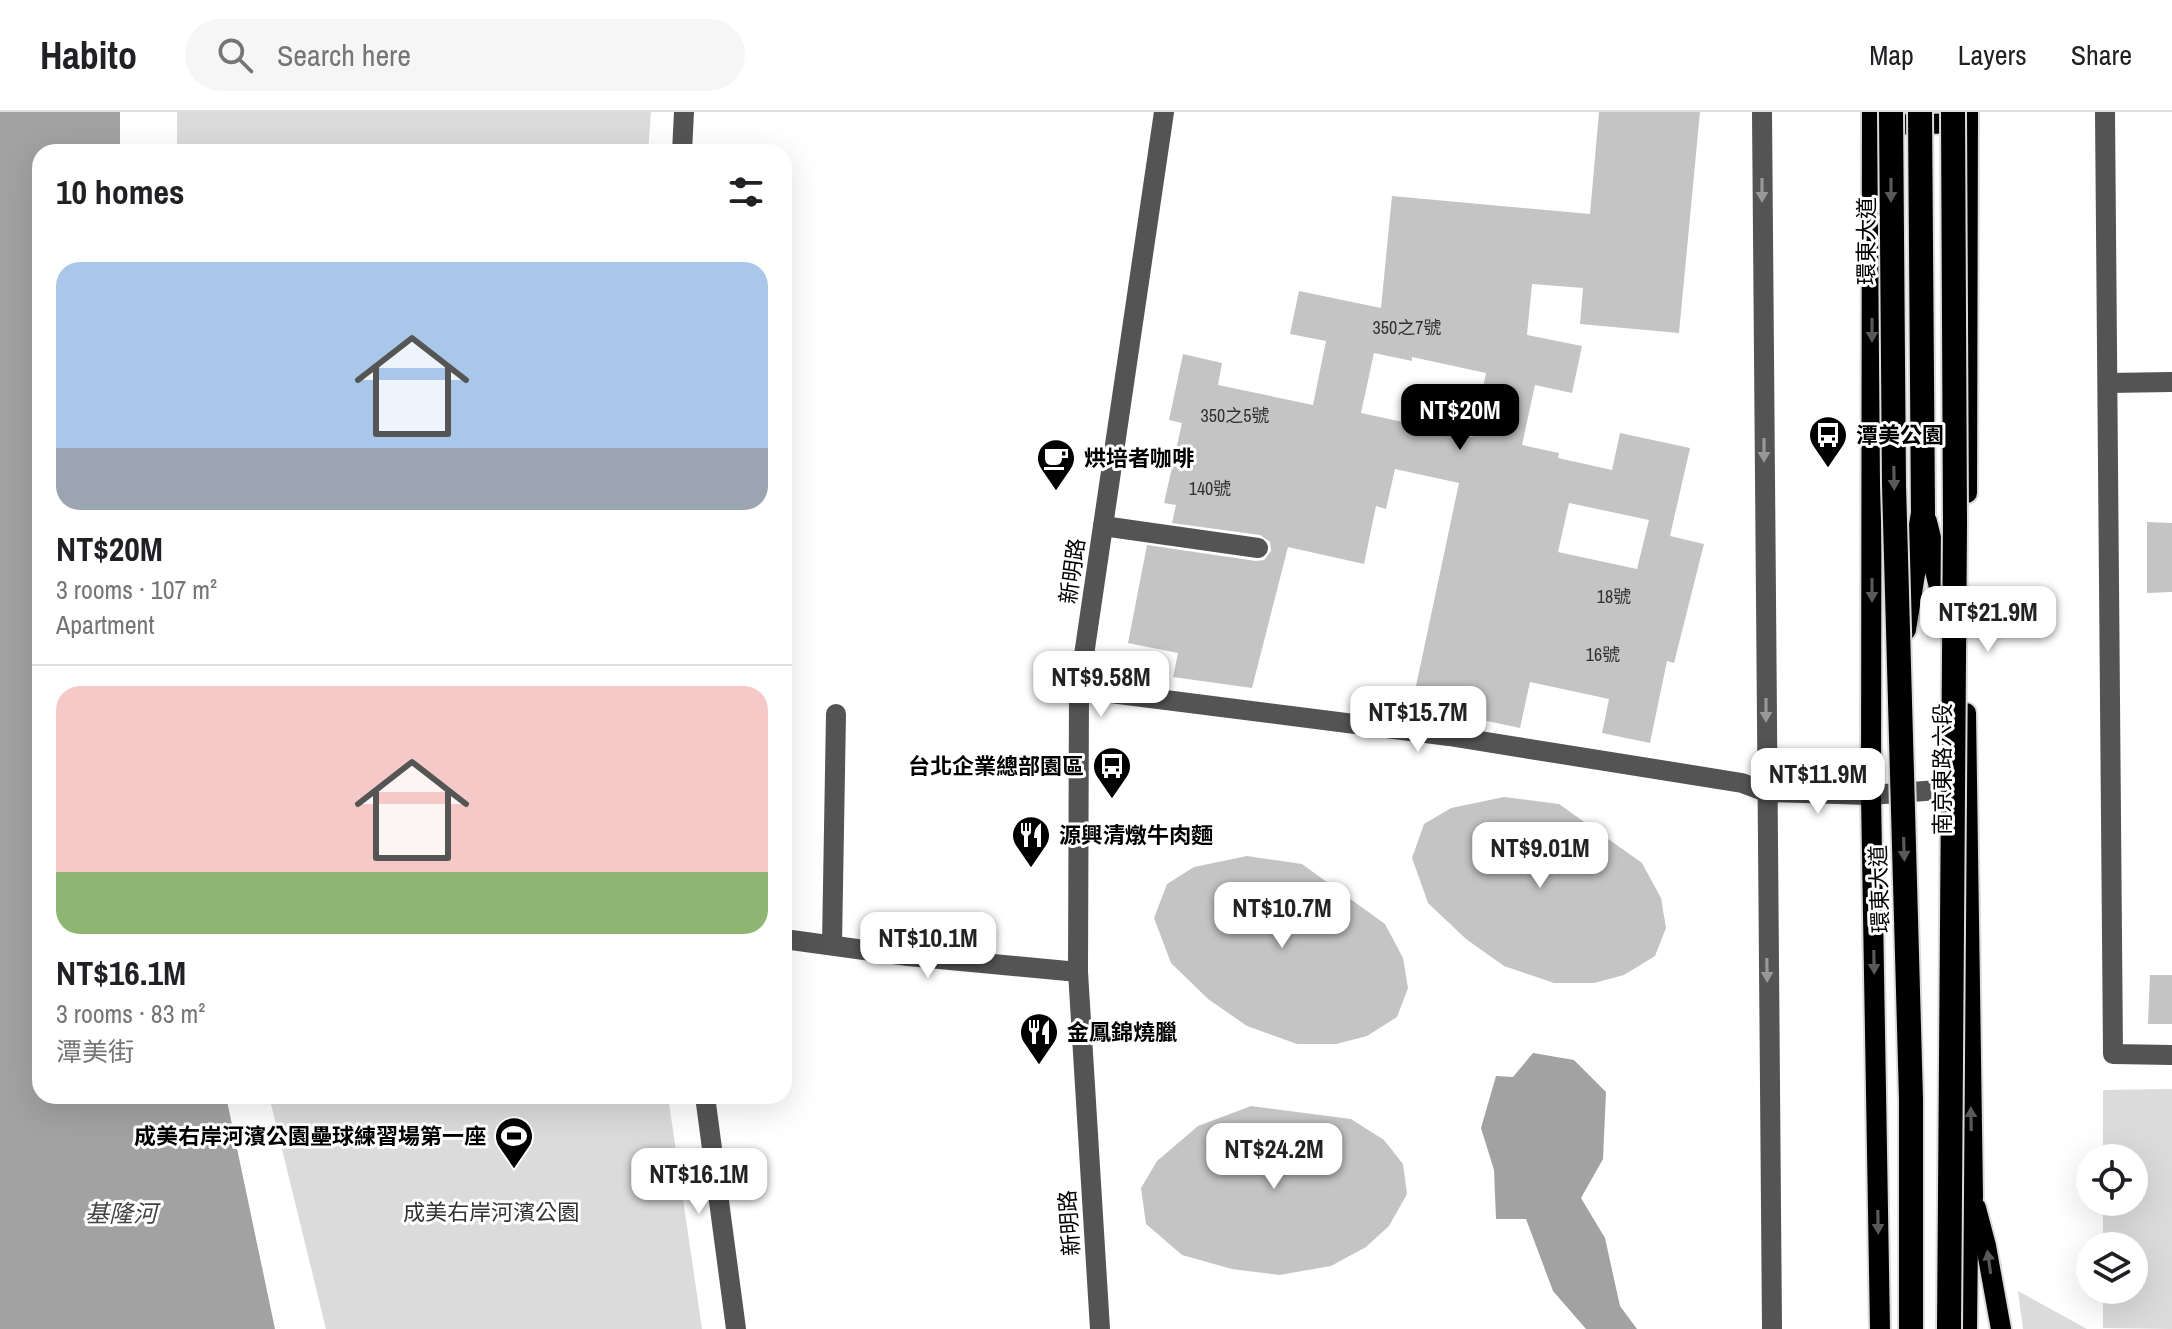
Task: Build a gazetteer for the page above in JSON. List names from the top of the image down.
{
  "streets": {
    "highway": ["環東大道"],
    "main road": ["南京東路六段"],
    "street": ["新明路"]
  },
  "water": ["基隆河"],
  "parks": ["成美右岸河濱公園"],
  "places": {
    "bus stop": ["潭美公園", "台北企業總部園區"],
    "cafe": ["烘培者咖啡"],
    "restaurant": ["源興清燉牛肉麵", "金鳳錦燒臘"],
    "sports": ["成美右岸河濱公園壘球練習場第一座"]
  },
  "house_numbers": [
    "350之7號",
    "350之5號",
    "140號",
    "18號",
    "16號"
  ],
  "page": {
    "header": "Habito",
    "search": "Search here",
    "nav": ["Map", "Layers", "Share"],
    "heading": "10 homes",
    "list": [
      {
        "name": "NT$20M",
        "note": "3 rooms · 107 m² · Apartment"
      },
      {
        "name": "NT$16.1M",
        "note": "3 rooms · 83 m² · 潭美街"
      }
    ],
    "price": [
      "NT$20M",
      "NT$21.9M",
      "NT$9.58M",
      "NT$15.7M",
      "NT$11.9M",
      "NT$9.01M",
      "NT$10.7M",
      "NT$10.1M",
      "NT$24.2M",
      "NT$16.1M"
    ]
  }
}
